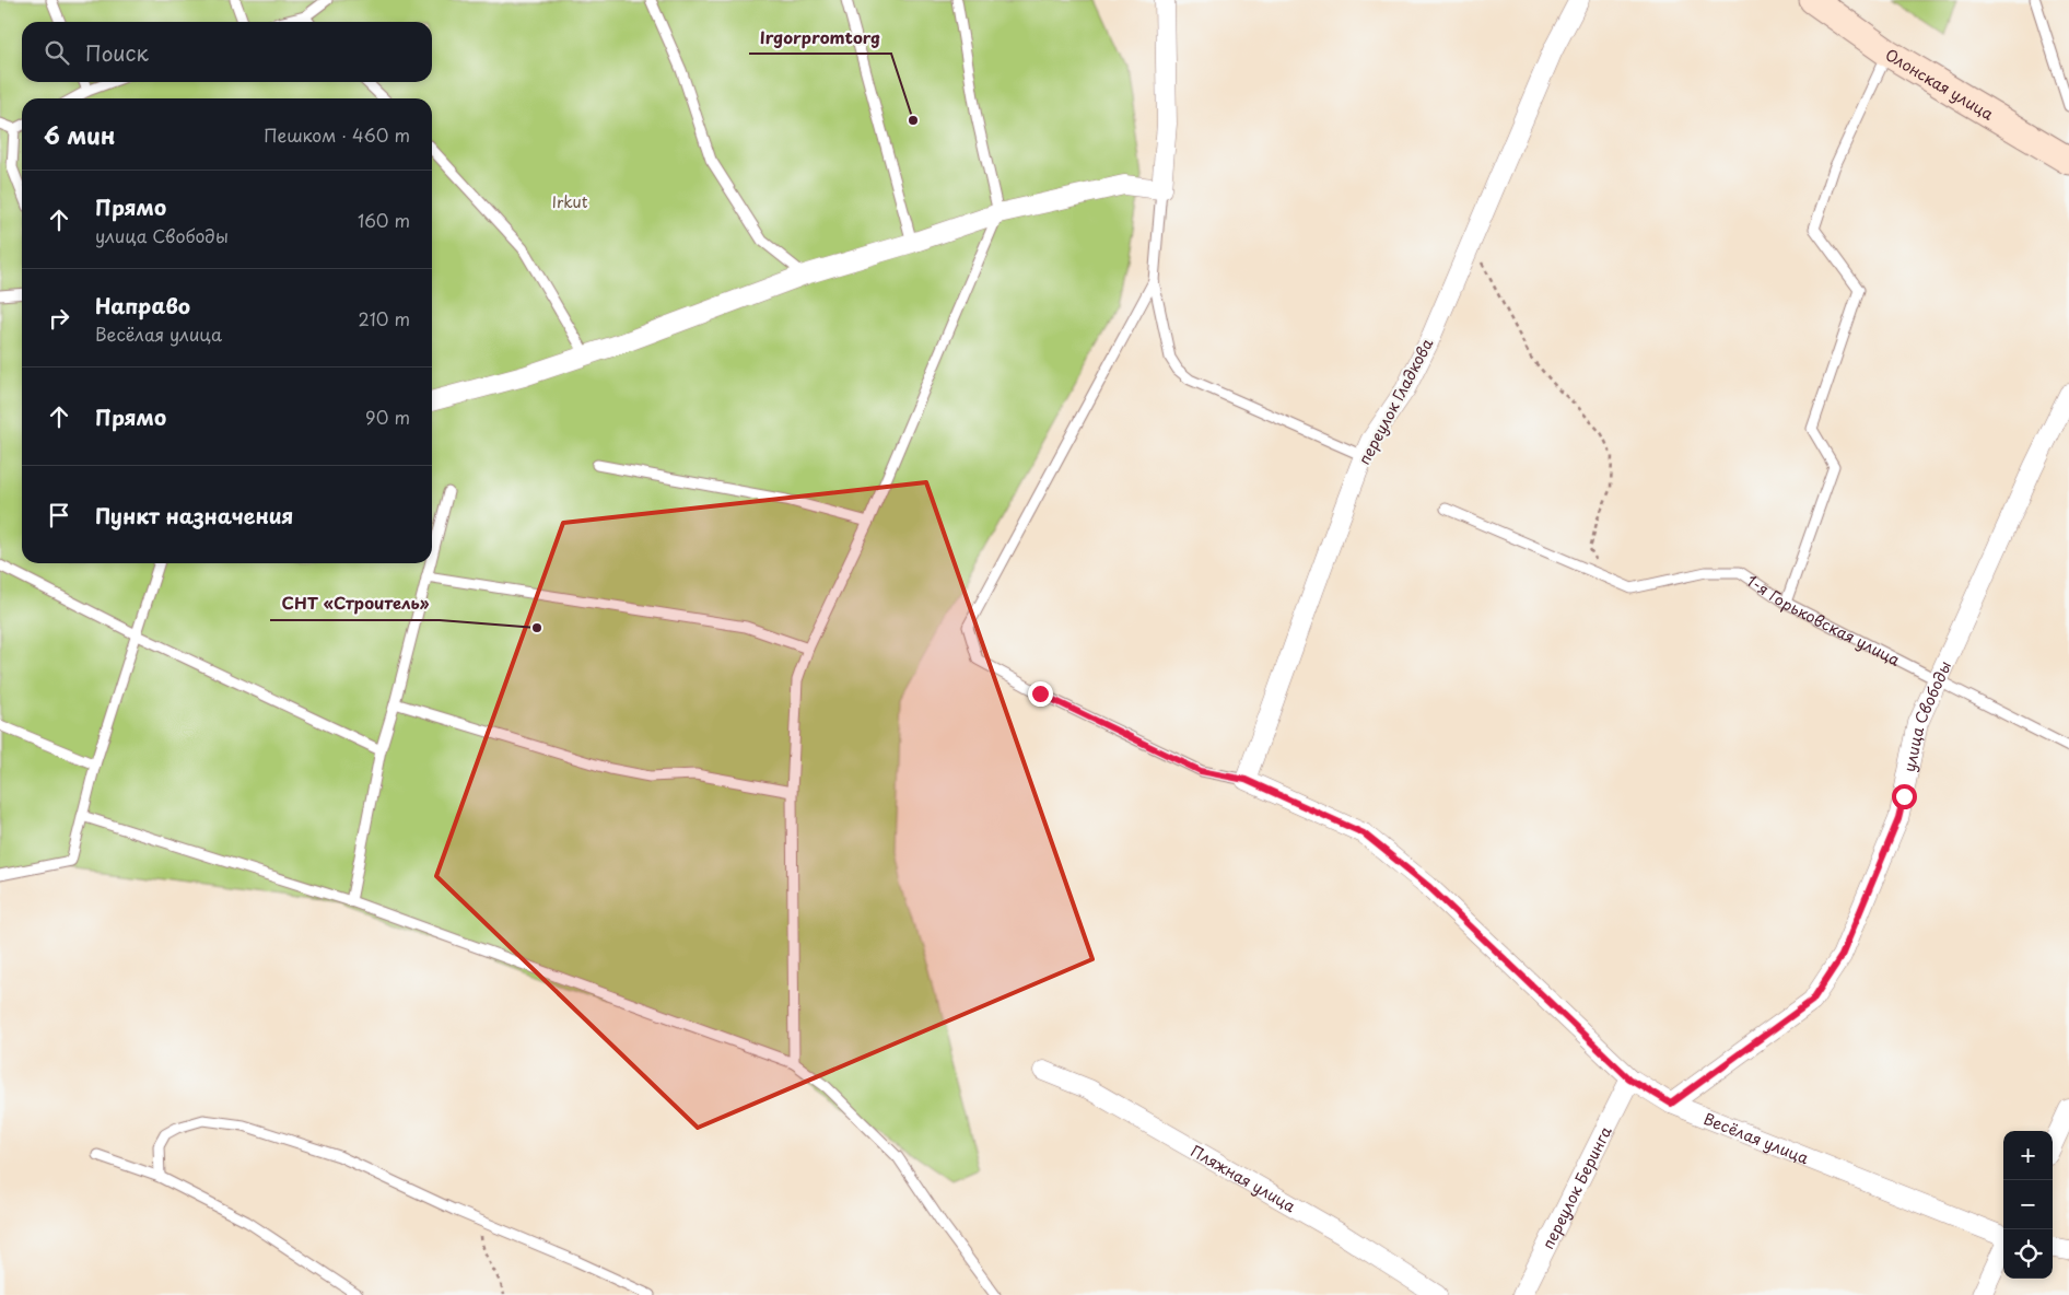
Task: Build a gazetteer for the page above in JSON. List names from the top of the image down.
{
  "streets": {
    "street": [
      "Олонская улица",
      "переулок Гладкова",
      "улица Свободы",
      "Весёлая улица",
      "Пляжная улица",
      "переулок Беринга"
    ],
    "lane": ["1-я Горьковская улица"]
  },
  "crossings": [
    ["переулок Гладкова", "Весёлая улица"],
    ["1-я Горьковская улица", "улица Свободы"],
    ["улица Свободы", "Весёлая улица"],
    ["Весёлая улица", "переулок Беринга"]
  ],
  "parks": ["Irkut"],
  "places": ["Irgorpromtorg", "СНТ «Строитель»"],
  "page": {
    "search": "Поиск",
    "heading": ["6 мин", "Пешком · 460 m"],
    "list": [
      ["Прямо", "улица Свободы", "160 m"],
      ["Направо", "Весёлая улица", "210 m"],
      ["Прямо", "90 m"],
      "Пункт назначения"
    ],
    "map_buttons": ["+", "−"]
  }
}
